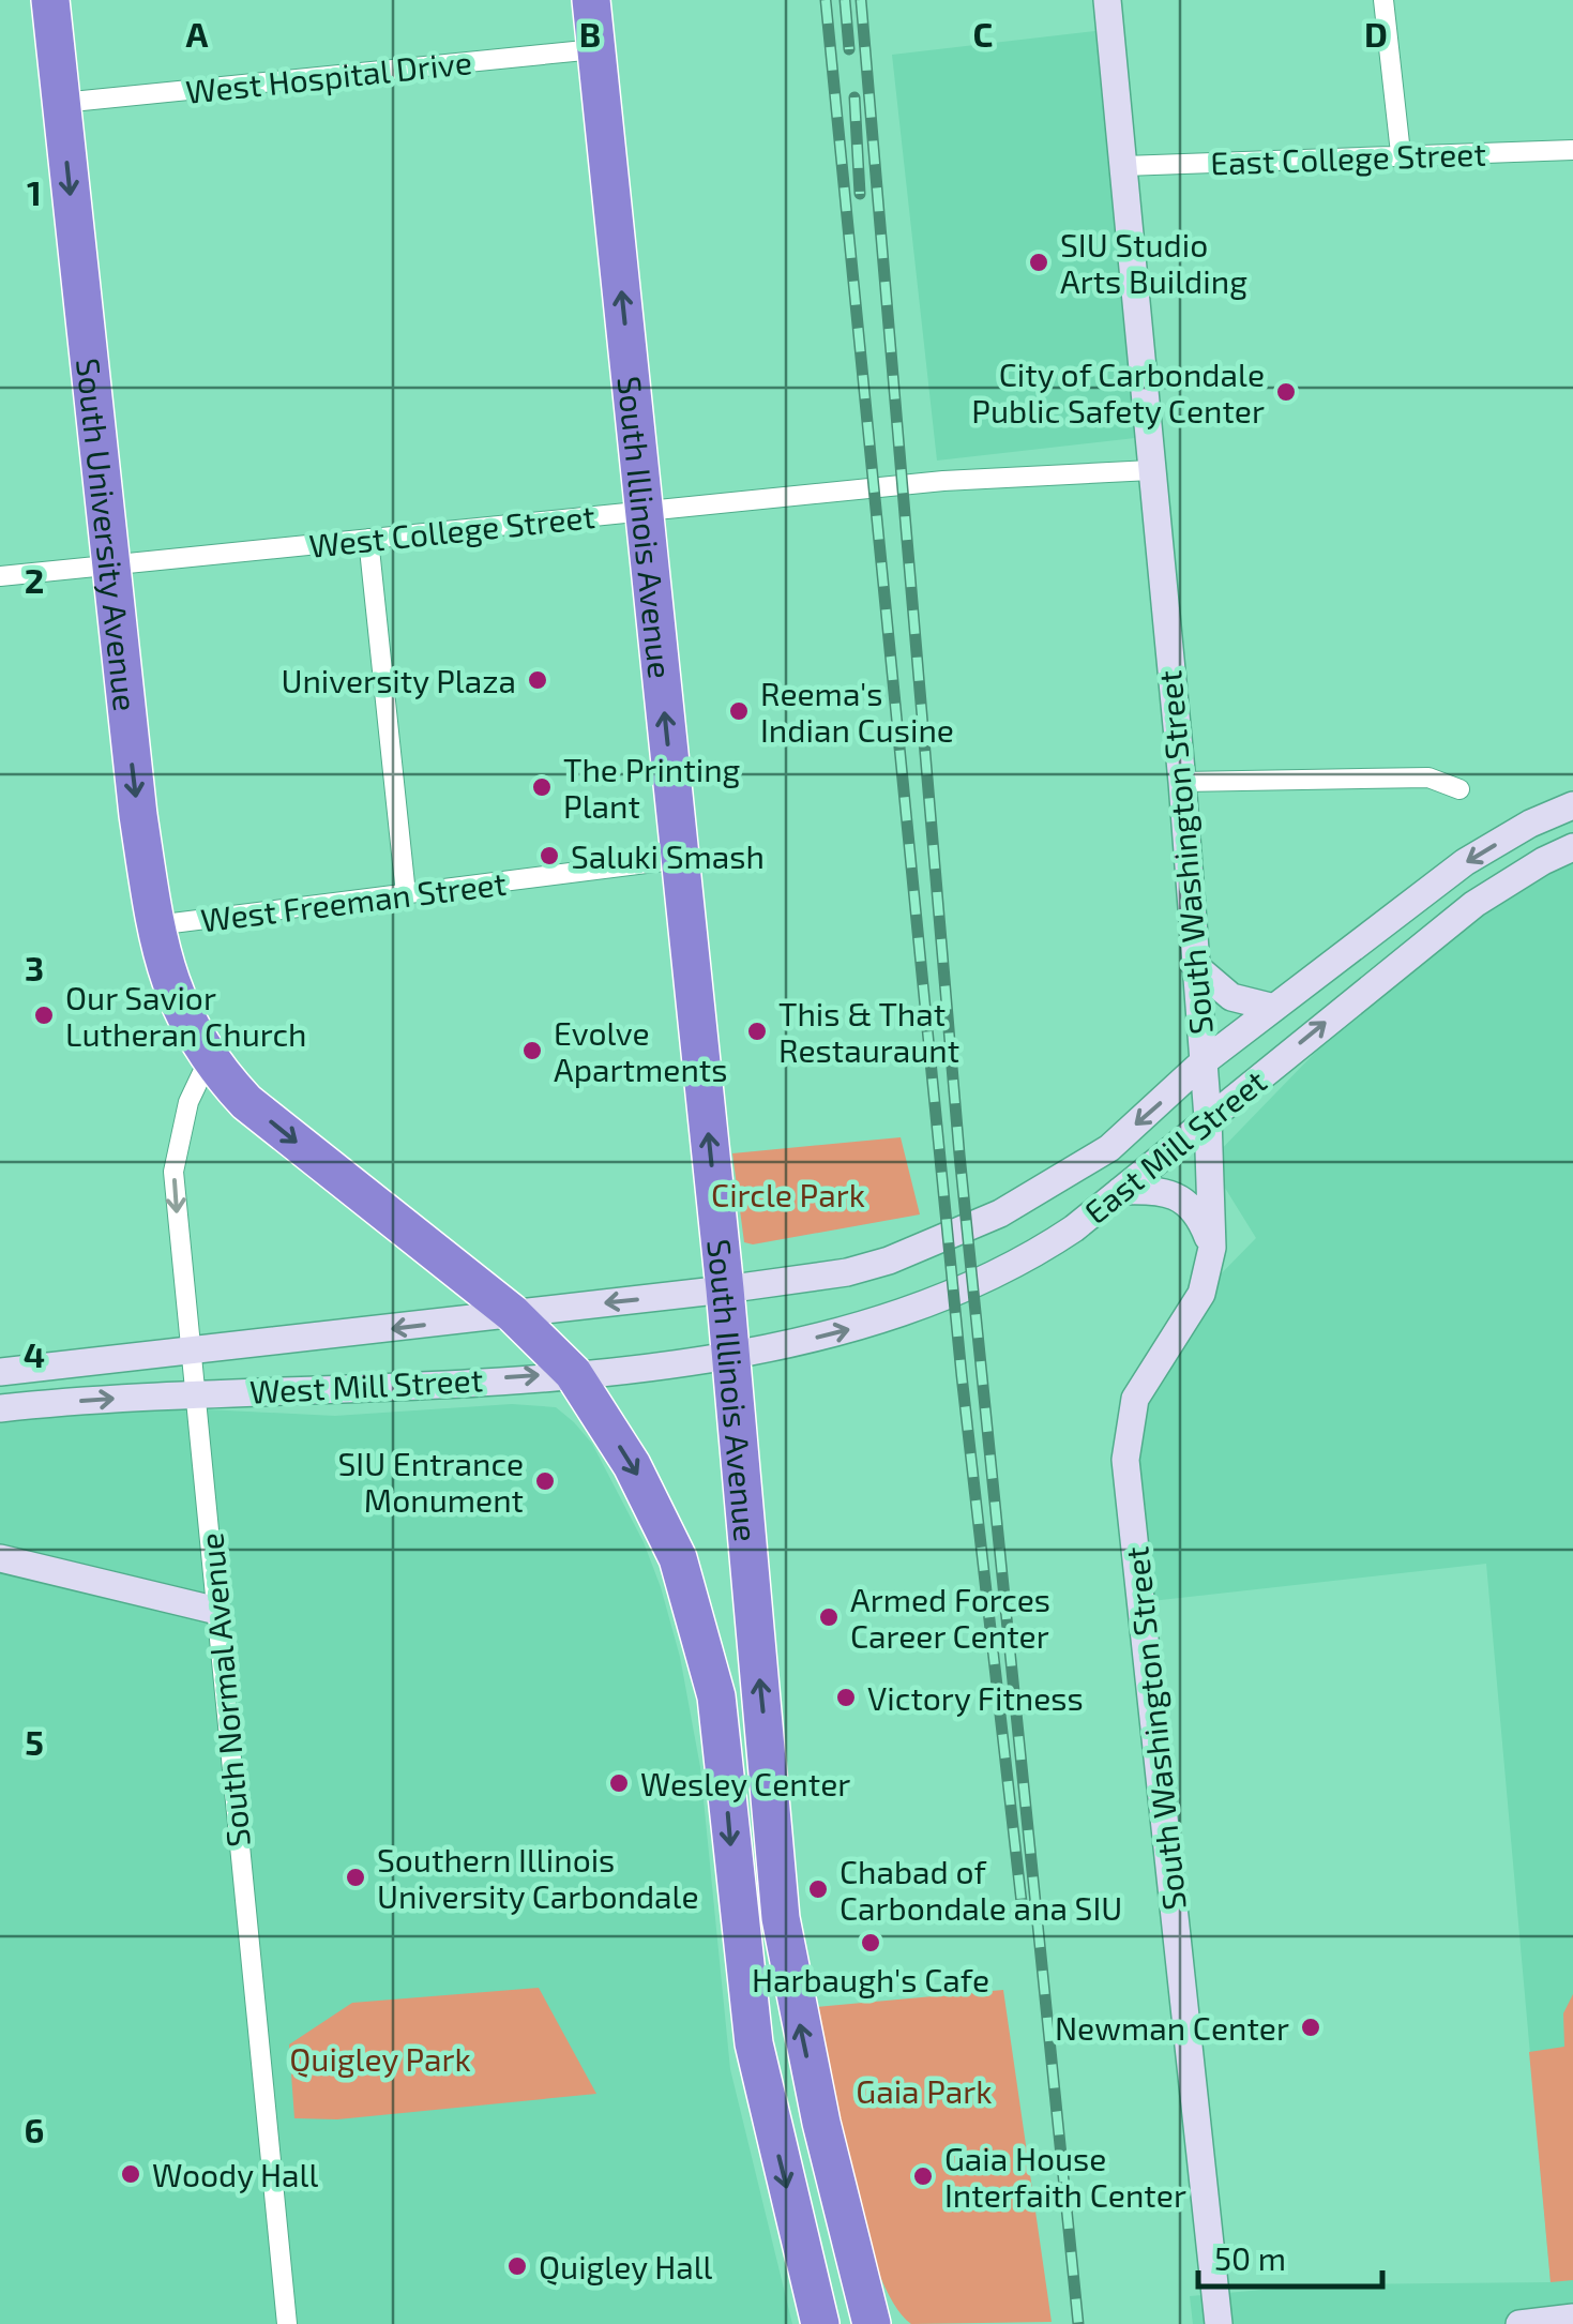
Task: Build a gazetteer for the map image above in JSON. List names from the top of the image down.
{
  "streets": {
    "highway": ["South Illinois Avenue", "South University Avenue"],
    "main road": ["South Washington Street", "East Mill Street", "West Mill Street"],
    "street": [
      "West Hospital Drive",
      "East College Street",
      "West College Street",
      "West Freeman Street",
      "South Normal Avenue"
    ]
  },
  "crossings": [
    ["West Hospital Drive", "South Illinois Avenue"],
    ["West Hospital Drive", "South University Avenue"],
    ["East College Street", "South Washington Street"],
    ["South Illinois Avenue", "West College Street"],
    ["South Illinois Avenue", "West Freeman Street"],
    ["South Illinois Avenue", "East Mill Street"],
    ["South Illinois Avenue", "West Mill Street"],
    ["West College Street", "South University Avenue"],
    ["West College Street", "South Washington Street"],
    ["South University Avenue", "West Freeman Street"],
    ["South University Avenue", "South Normal Avenue"],
    ["South Washington Street", "East Mill Street"],
    ["East Mill Street", "West Mill Street"],
    ["West Mill Street", "South Normal Avenue"]
  ],
  "one_way": ["South University Avenue"],
  "parks": ["Circle Park", "Quigley Park", "Gaia Park"],
  "places": [
    "SIU Studio Arts Building",
    "City of Carbondale Public Safety Center",
    "University Plaza",
    "Reema's Indian Cusine",
    "The Printing Plant",
    "Saluki Smash",
    "Our Savior Lutheran Church",
    "This & That Restauraunt",
    "Evolve Apartments",
    "SIU Entrance Monument",
    "Armed Forces Career Center",
    "Victory Fitness",
    "Wesley Center",
    "Southern Illinois University Carbondale",
    "Chabad of Carbondale ana SIU",
    "Harbaugh's Cafe",
    "Newman Center",
    "Woody Hall",
    "Gaia House Interfaith Center",
    "Quigley Hall"
  ],
  "scale_bar": "50 m",
  "grid": {
    "columns": [
      "A",
      "B",
      "C",
      "D"
    ],
    "rows": [
      "1",
      "2",
      "3",
      "4",
      "5",
      "6"
    ]
  }
}
